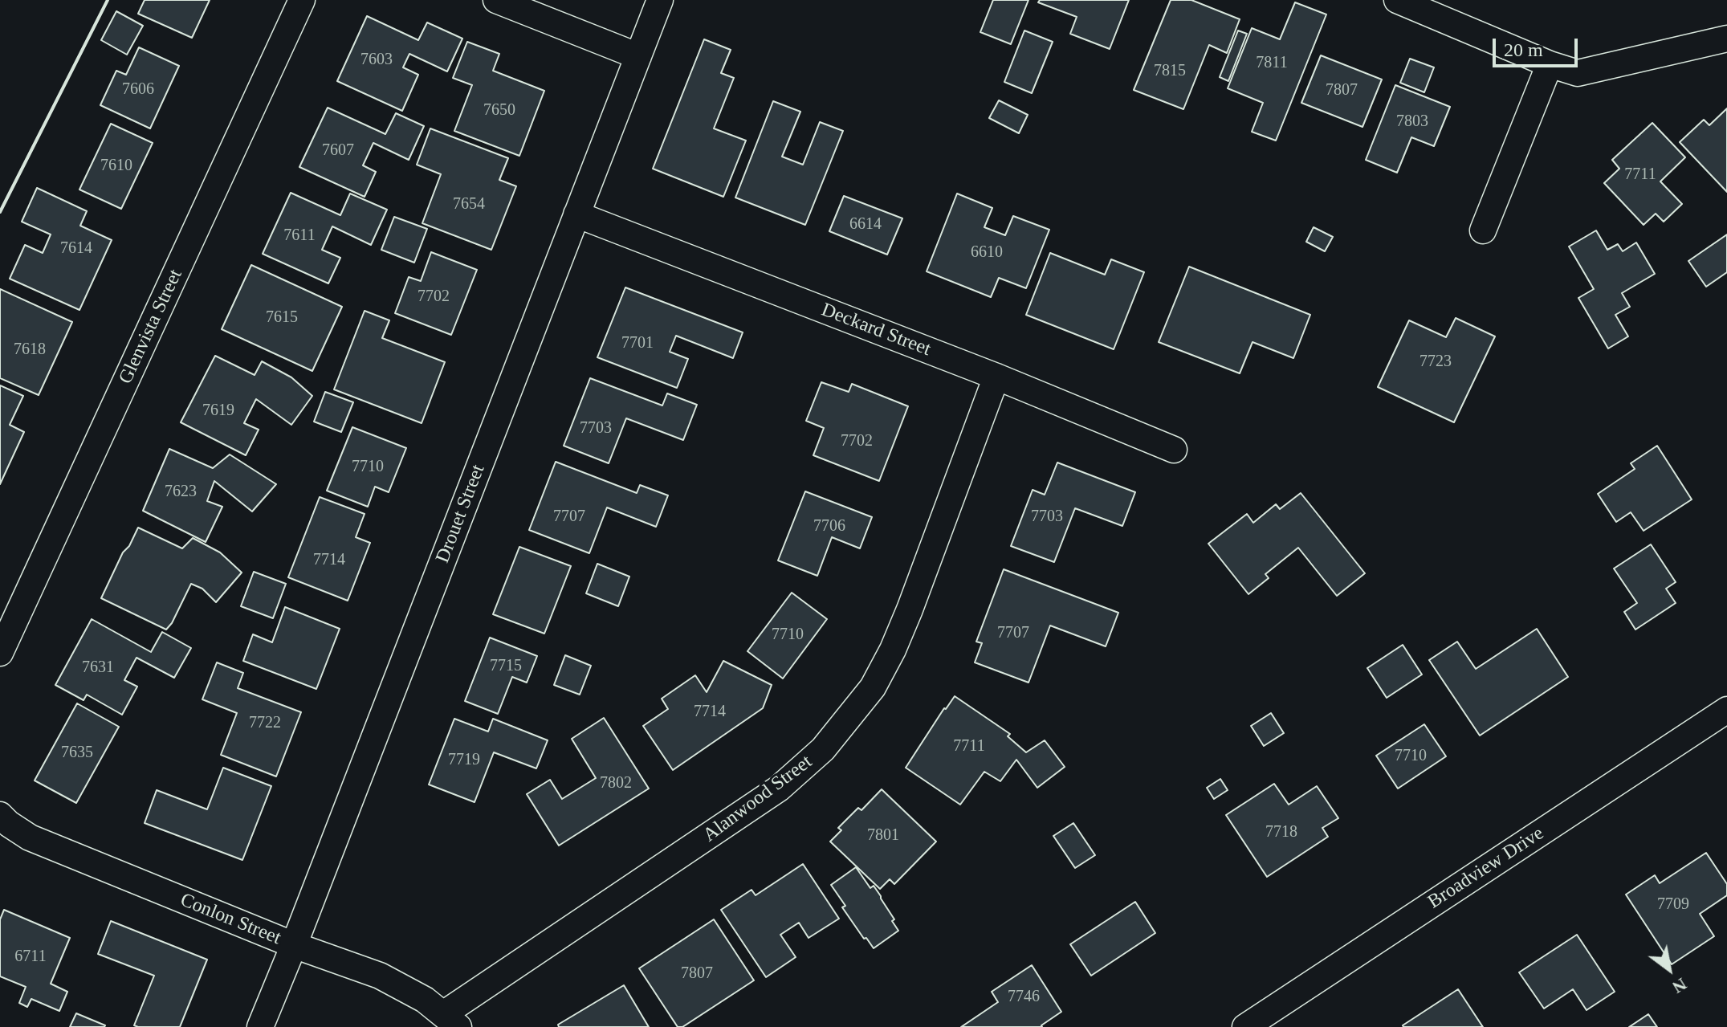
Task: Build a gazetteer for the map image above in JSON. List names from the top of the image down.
{
  "streets": {
    "street": [
      "Glenvista Street",
      "Deckard Street",
      "Drouet Street",
      "Alanwood Street",
      "Broadview Drive",
      "Conlon Street"
    ]
  },
  "crossings": [
    ["Deckard Street", "Drouet Street"],
    ["Deckard Street", "Alanwood Street"],
    ["Drouet Street", "Conlon Street"],
    ["Alanwood Street", "Conlon Street"]
  ],
  "house_numbers": [
    "7603",
    "7811",
    "7815",
    "7606",
    "7807",
    "7650",
    "7803",
    "7607",
    "7610",
    "7711",
    "7654",
    "6614",
    "7611",
    "7614",
    "6610",
    "7702",
    "7615",
    "7701",
    "7618",
    "7723",
    "7619",
    "7703",
    "7702",
    "7710",
    "7623",
    "7707",
    "7703",
    "7706",
    "7714",
    "7707",
    "7710",
    "7715",
    "7631",
    "7714",
    "7722",
    "7711",
    "7635",
    "7710",
    "7719",
    "7802",
    "7718",
    "7801",
    "7709",
    "6711",
    "7807",
    "7746"
  ],
  "scale_bar": "20 m",
  "north": "bottom right"
}
